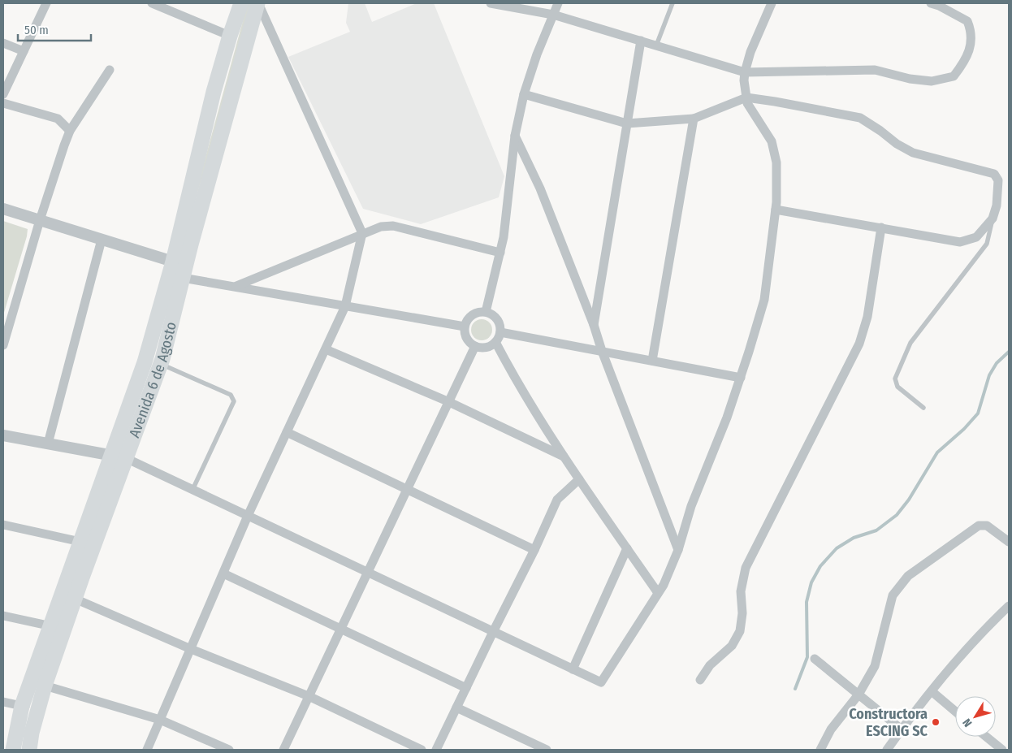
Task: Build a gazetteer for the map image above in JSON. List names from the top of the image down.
{
  "streets": {
    "highway": ["Avenida 6 de Agosto"]
  },
  "places": ["Constructora ESCING SC"],
  "scale_bar": "50 m",
  "north": "bottom left"
}
